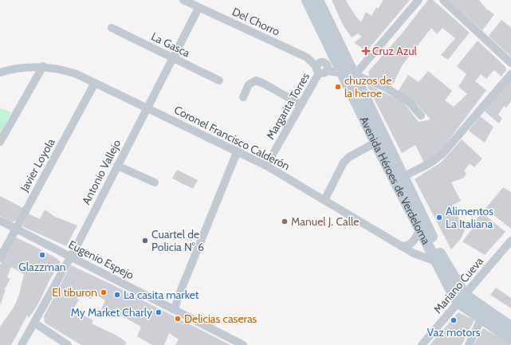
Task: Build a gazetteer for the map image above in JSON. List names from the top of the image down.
{
  "streets": {
    "main road": ["Avenida Héroes de Verdeloma"],
    "street": [
      "Del Chorro",
      "La Gasca",
      "Margarita Torres",
      "Coronel Francisco Calderón",
      "Javier Loyola",
      "Antonio Vallejo",
      "Eugenio Espejo",
      "Mariano Cueva"
    ]
  },
  "crossings": [
    ["Del Chorro", "Margarita Torres"],
    ["Del Chorro", "Antonio Vallejo"],
    ["La Gasca", "Antonio Vallejo"],
    ["Margarita Torres", "Coronel Francisco Calderón"],
    ["Coronel Francisco Calderón", "Javier Loyola"],
    ["Coronel Francisco Calderón", "Antonio Vallejo"],
    ["Coronel Francisco Calderón", "Avenida Héroes de Verdeloma"],
    ["Javier Loyola", "Eugenio Espejo"],
    ["Antonio Vallejo", "Eugenio Espejo"],
    ["Avenida Héroes de Verdeloma", "Mariano Cueva"]
  ],
  "places": {
    "health": ["Cruz Azul"],
    "other": [
      "chuzos de la heroe",
      "Alimentos La Italiana",
      "Manuel J. Calle",
      "Cuartel de Policia N° 6",
      "Glazzman",
      "El tiburon",
      "La casita market",
      "My Market Charly",
      "Delicias caseras",
      "Vaz motors"
    ]
  }
}
